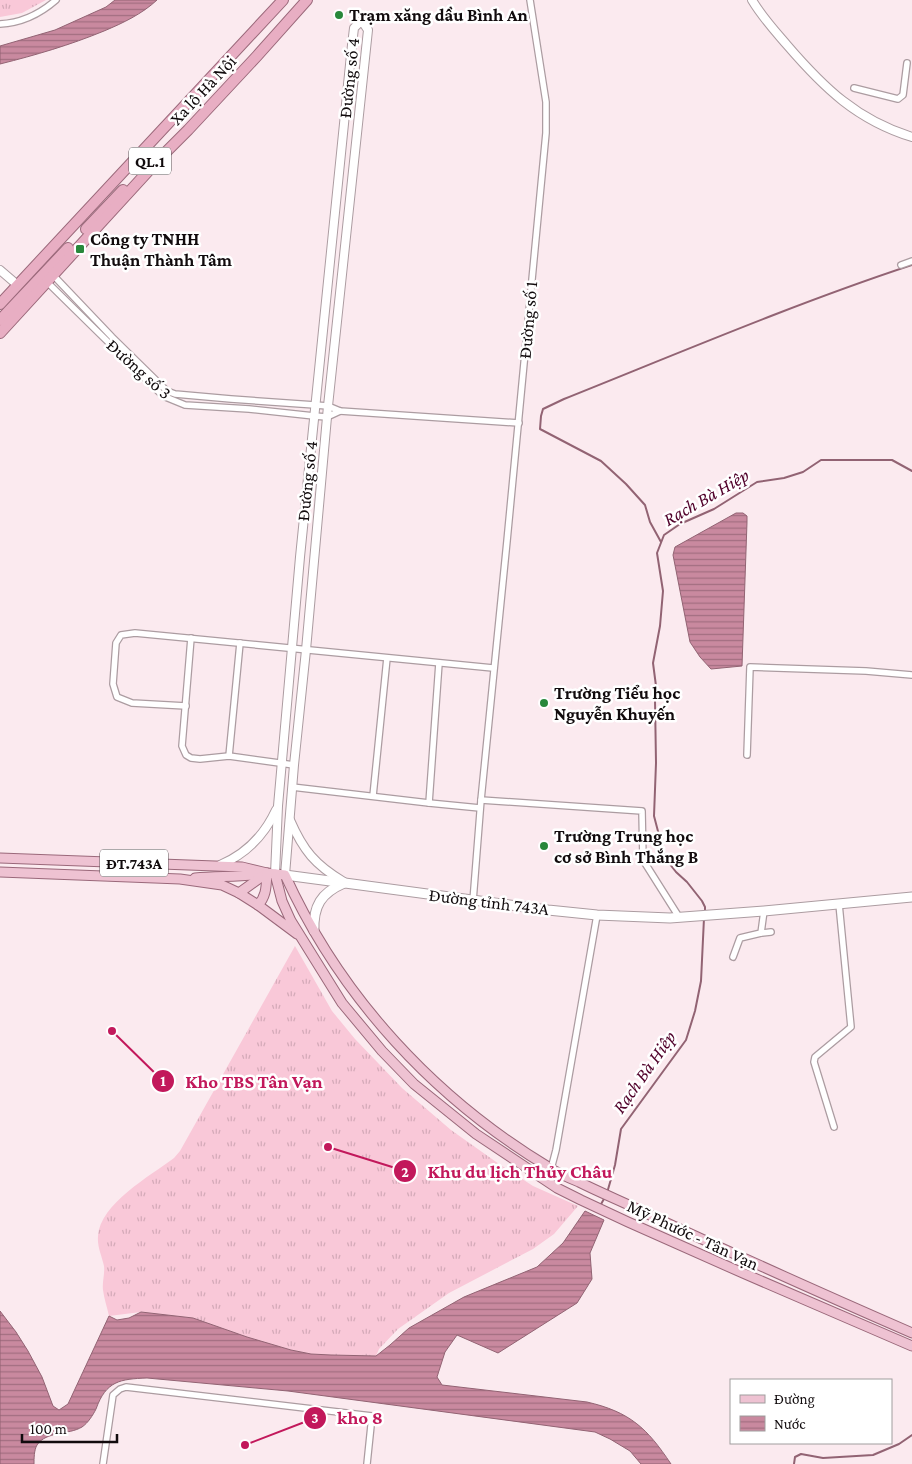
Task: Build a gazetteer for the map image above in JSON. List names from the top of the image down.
{
  "streets": {
    "highway": ["Xa lộ Hà Nội", "QL.1"],
    "main road": ["ĐT.743A", "Đường tỉnh 743A", "Mỹ Phước - Tân Vạn"],
    "street": ["Đường số 4", "Đường số 1", "Đường số 3"]
  },
  "crossings": [
    ["Đường số 4", "Đường số 3"],
    ["Đường số 4", "ĐT.743A"],
    ["Đường số 4", "Đường tỉnh 743A"],
    ["Đường số 4", "Mỹ Phước - Tân Vạn"],
    ["Xa lộ Hà Nội", "Đường số 3"],
    ["Đường số 1", "Đường số 3"],
    ["Đường số 1", "Đường tỉnh 743A"],
    ["ĐT.743A", "Mỹ Phước - Tân Vạn"],
    ["Đường tỉnh 743A", "Mỹ Phước - Tân Vạn"]
  ],
  "water": ["Rạch Bà Hiệp"],
  "places": {
    "other": [
      "Trạm xăng dầu Bình An",
      "Trường Tiểu học Nguyễn Khuyến",
      "Trường Trung học cơ sở Bình Thắng B",
      "Kho TBS Tân Vạn",
      "Khu du lịch Thủy Châu",
      "kho 8"
    ],
    "transit": ["Công ty TNHH Thuận Thành Tâm"]
  },
  "legend": ["Đường", "Nước"],
  "scale_bar": "100 m"
}
